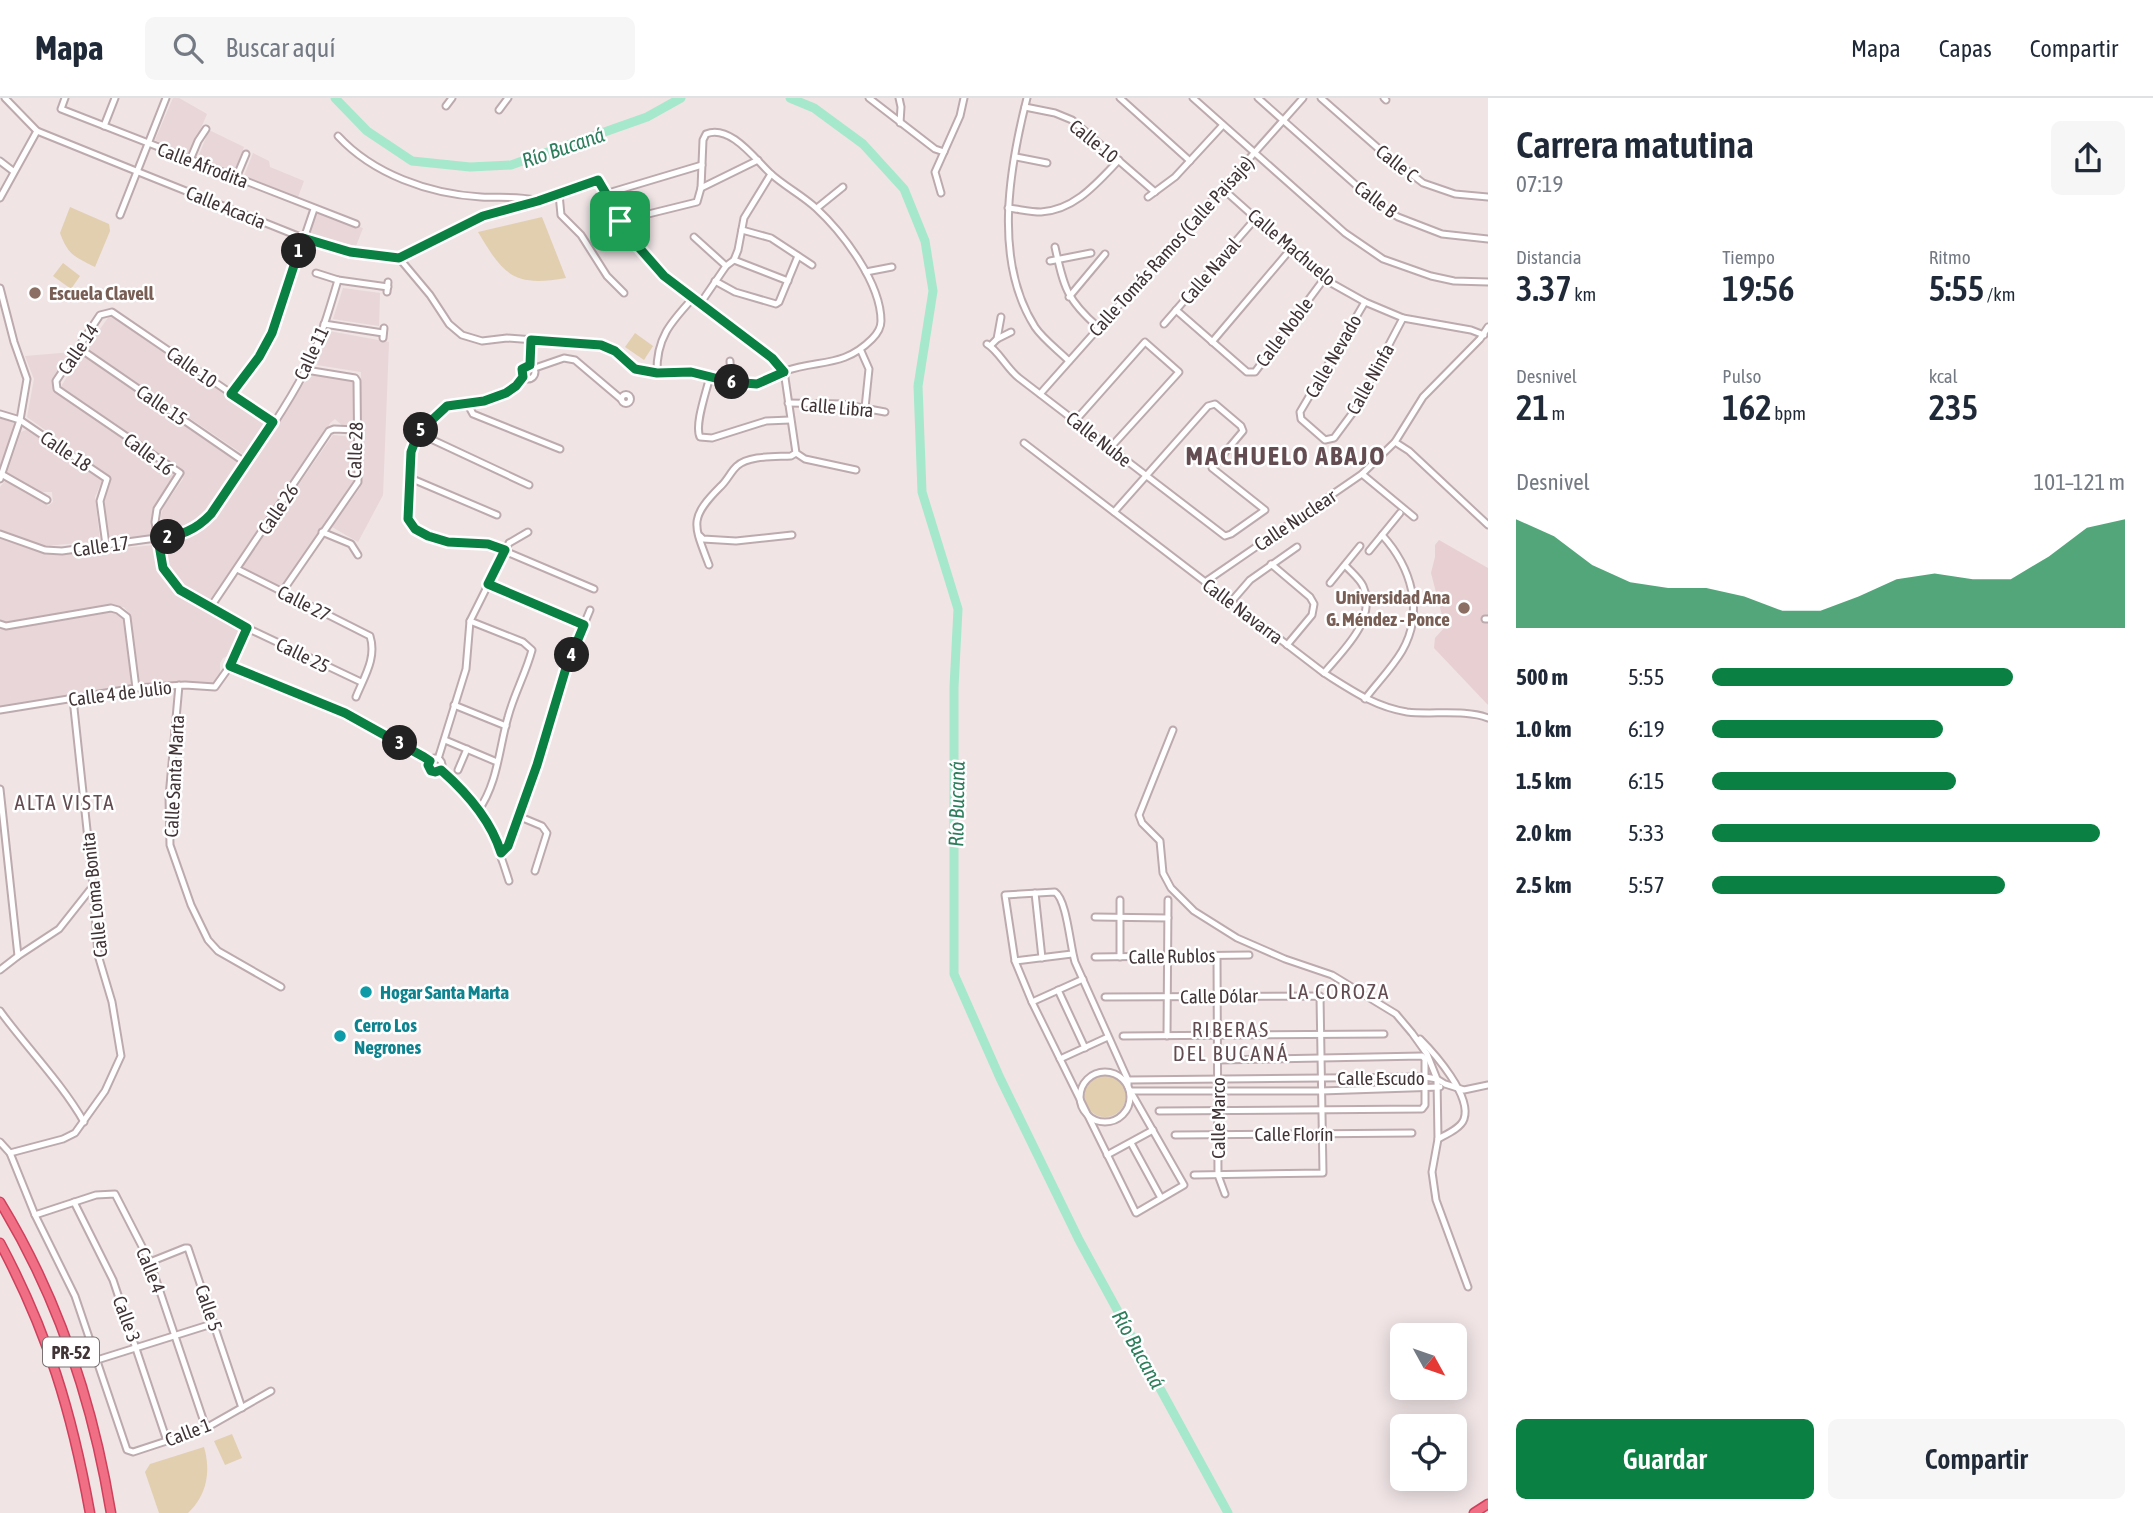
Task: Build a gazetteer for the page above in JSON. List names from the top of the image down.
{
  "streets": {
    "highway": ["PR-52"],
    "street": [
      "Calle 10",
      "Calle C",
      "Calle Afrodita",
      "Calle B",
      "Calle Acacia",
      "Calle Tomás Ramos (Calle Paisaje)",
      "Calle Machuelo",
      "Calle Naval",
      "Calle Noble",
      "Calle 14",
      "Calle 11",
      "Calle Nevado",
      "Calle Ninfa",
      "Calle 15",
      "Calle Libra",
      "Calle Nube",
      "Calle 28",
      "Calle 18",
      "Calle 16",
      "Calle 26",
      "Calle Nuclear",
      "Calle 17",
      "Calle 27",
      "Calle Navarra",
      "Calle 25",
      "Calle 4 de Julio",
      "Calle Santa Marta",
      "Calle Loma Bonita",
      "Calle Rublos",
      "Calle Dólar",
      "Calle Escudo",
      "Calle Marco",
      "Calle Florín",
      "Calle 4",
      "Calle 5",
      "Calle 3",
      "Calle 1"
    ]
  },
  "crossings": [
    ["Calle 10", "Calle 14"],
    ["Calle 10", "Calle 11"],
    ["Calle 10", "Calle 17"],
    ["Calle B", "Calle Tomás Ramos (Calle Paisaje)"],
    ["Calle Tomás Ramos (Calle Paisaje)", "Calle Machuelo"],
    ["Calle Tomás Ramos (Calle Paisaje)", "Calle Nube"],
    ["Calle Machuelo", "Calle Naval"],
    ["Calle Machuelo", "Calle Noble"],
    ["Calle Machuelo", "Calle Nevado"],
    ["Calle Machuelo", "Calle Ninfa"],
    ["Calle Machuelo", "Calle Nuclear"],
    ["Calle Naval", "Calle Noble"],
    ["Calle 14", "Calle 15"],
    ["Calle 14", "Calle 16"],
    ["Calle 11", "Calle 28"],
    ["Calle 11", "Calle 17"],
    ["Calle Nevado", "Calle Ninfa"],
    ["Calle 15", "Calle 17"],
    ["Calle 28", "Calle 26"],
    ["Calle 28", "Calle 27"],
    ["Calle 18", "Calle 17"],
    ["Calle 16", "Calle 17"],
    ["Calle 16", "Calle 25"],
    ["Calle 26", "Calle 27"],
    ["Calle 26", "Calle 25"],
    ["Calle Nuclear", "Calle Navarra"],
    ["Calle 17", "Calle 25"],
    ["Calle 27", "Calle 25"],
    ["Calle 4 de Julio", "Calle Santa Marta"],
    ["Calle 4 de Julio", "Calle Loma Bonita"],
    ["Calle Rublos", "Calle Marco"],
    ["Calle Dólar", "Calle Escudo"],
    ["Calle Dólar", "Calle Marco"],
    ["Calle Dólar", "Calle Florín"],
    ["Calle Escudo", "Calle Marco"],
    ["Calle Marco", "Calle Florín"],
    ["Calle 4", "Calle 5"],
    ["Calle 4", "Calle 3"],
    ["Calle 4", "Calle 1"],
    ["Calle 5", "Calle 1"],
    ["Calle 3", "Calle 1"]
  ],
  "districts": [
    "MACHUELO ABAJO",
    "ALTA VISTA",
    "LA COROZA",
    "RIBERAS DEL BUCANÁ"
  ],
  "water": ["Río Bucaná"],
  "places": [
    "Escuela Clavell",
    "Universidad Ana G. Méndez - Ponce",
    "Hogar Santa Marta",
    "Cerro Los Negrones"
  ],
  "north": "bottom right",
  "page": {
    "header": "Mapa",
    "search": "Buscar aquí",
    "nav": ["Mapa", "Capas", "Compartir"],
    "heading": ["Carrera matutina", "07:19"],
    "stats": [
      ["Distancia", "3.37 km"],
      ["Tiempo", "19:56"],
      ["Ritmo", "5:55 /km"],
      ["Desnivel", "21 m"],
      ["Pulso", "162 bpm"],
      ["kcal", "235"]
    ],
    "pins": [
      "1",
      "6",
      "5",
      "2",
      "4",
      "3"
    ],
    "chart": ["Desnivel", "101–121 m"],
    "list": [
      {
        "name": "500 m",
        "note": "5:55"
      },
      {
        "name": "1.0 km",
        "note": "6:19"
      },
      {
        "name": "1.5 km",
        "note": "6:15"
      },
      {
        "name": "2.0 km",
        "note": "5:33"
      },
      {
        "name": "2.5 km",
        "note": "5:57"
      }
    ],
    "buttons": ["Guardar", "Compartir"]
  }
}
